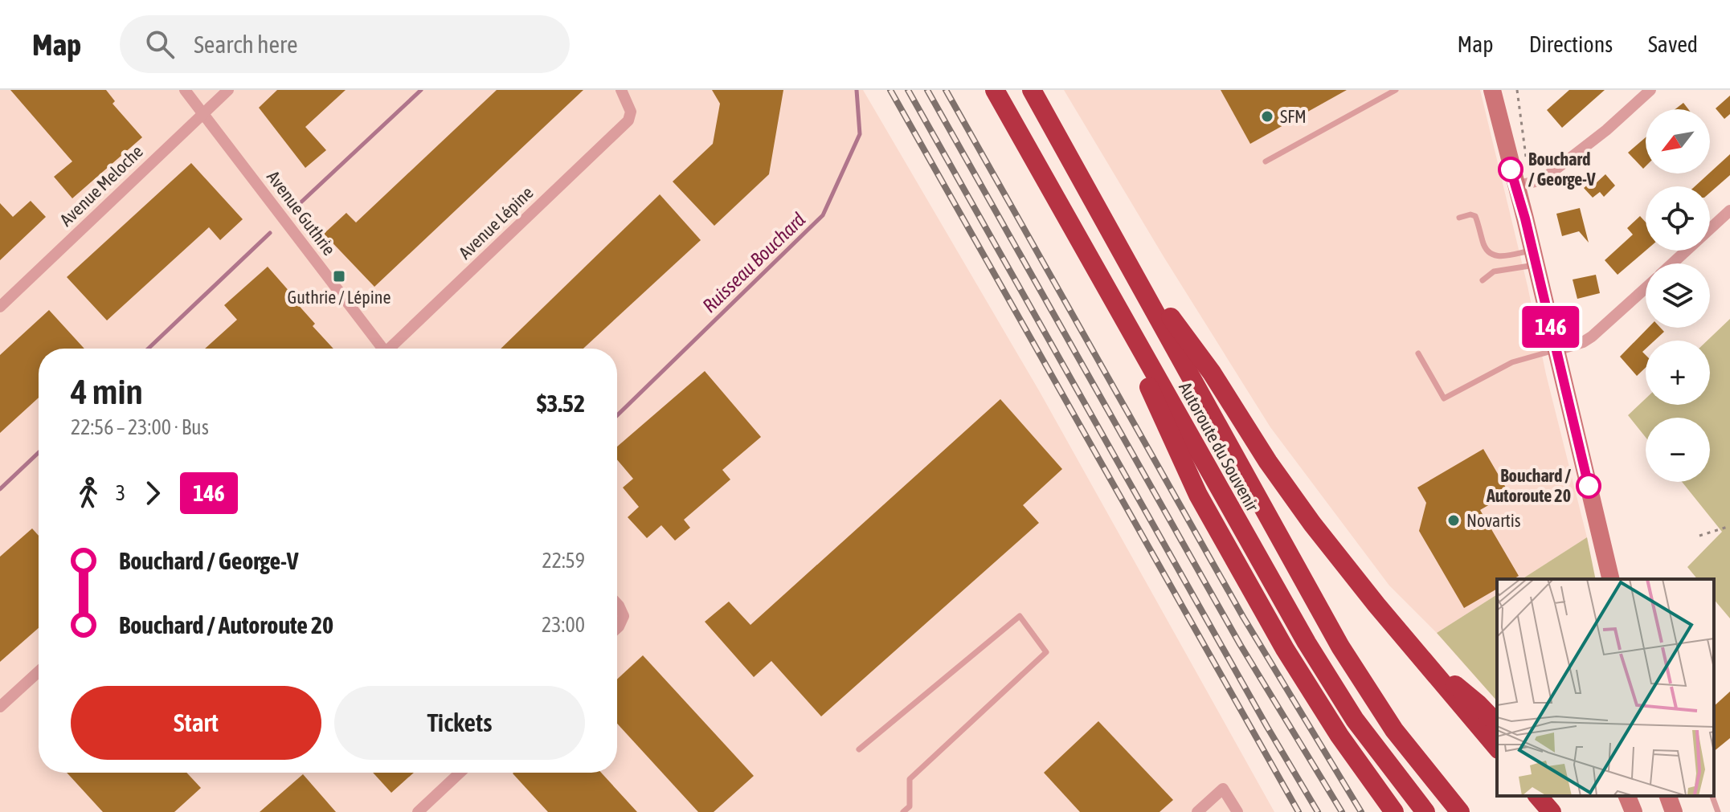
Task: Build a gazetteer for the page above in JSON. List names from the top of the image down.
{
  "streets": {
    "highway": ["Autoroute du Souvenir"],
    "street": ["Avenue Meloche", "Avenue Guthrie", "Avenue Lépine"]
  },
  "crossings": [
    ["Avenue Meloche", "Avenue Guthrie"]
  ],
  "water": ["Ruisseau Bouchard"],
  "places": {
    "other": [
      "SFM",
      "Bouchard / George-V",
      "Bouchard / Autoroute 20",
      "Novartis"
    ],
    "transit": ["Guthrie / Lépine"]
  },
  "lines": ["bus line 146"],
  "north": "bottom left",
  "page": {
    "header": "Map",
    "search": "Search here",
    "nav": ["Map", "Directions", "Saved"],
    "on_map": "146",
    "map_buttons": ["+", "−"],
    "heading": ["4 min", "22:56 – 23:00 · Bus", "$3.52"],
    "legs": ["3", "146"],
    "list": [
      {
        "name": "Bouchard / George-V",
        "value": "22:59"
      },
      {
        "name": "Bouchard / Autoroute 20",
        "value": "23:00"
      }
    ],
    "buttons": ["Start", "Tickets"]
  }
}
